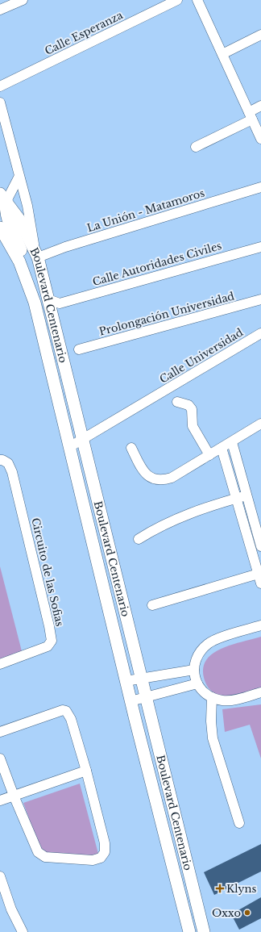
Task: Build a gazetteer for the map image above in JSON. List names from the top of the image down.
{
  "streets": {
    "main road": ["Boulevard Centenario"],
    "street": [
      "Calle Esperanza",
      "La Unión - Matamoros",
      "Calle Autoridades Civiles",
      "Prolongación Universidad",
      "Calle Universidad",
      "Circuito de las Sofias"
    ]
  },
  "crossings": [
    ["La Unión - Matamoros", "Boulevard Centenario"],
    ["Calle Autoridades Civiles", "Boulevard Centenario"],
    ["Boulevard Centenario", "Calle Universidad"]
  ],
  "places": {
    "health": ["Klyns"],
    "other": ["Oxxo"]
  }
}
